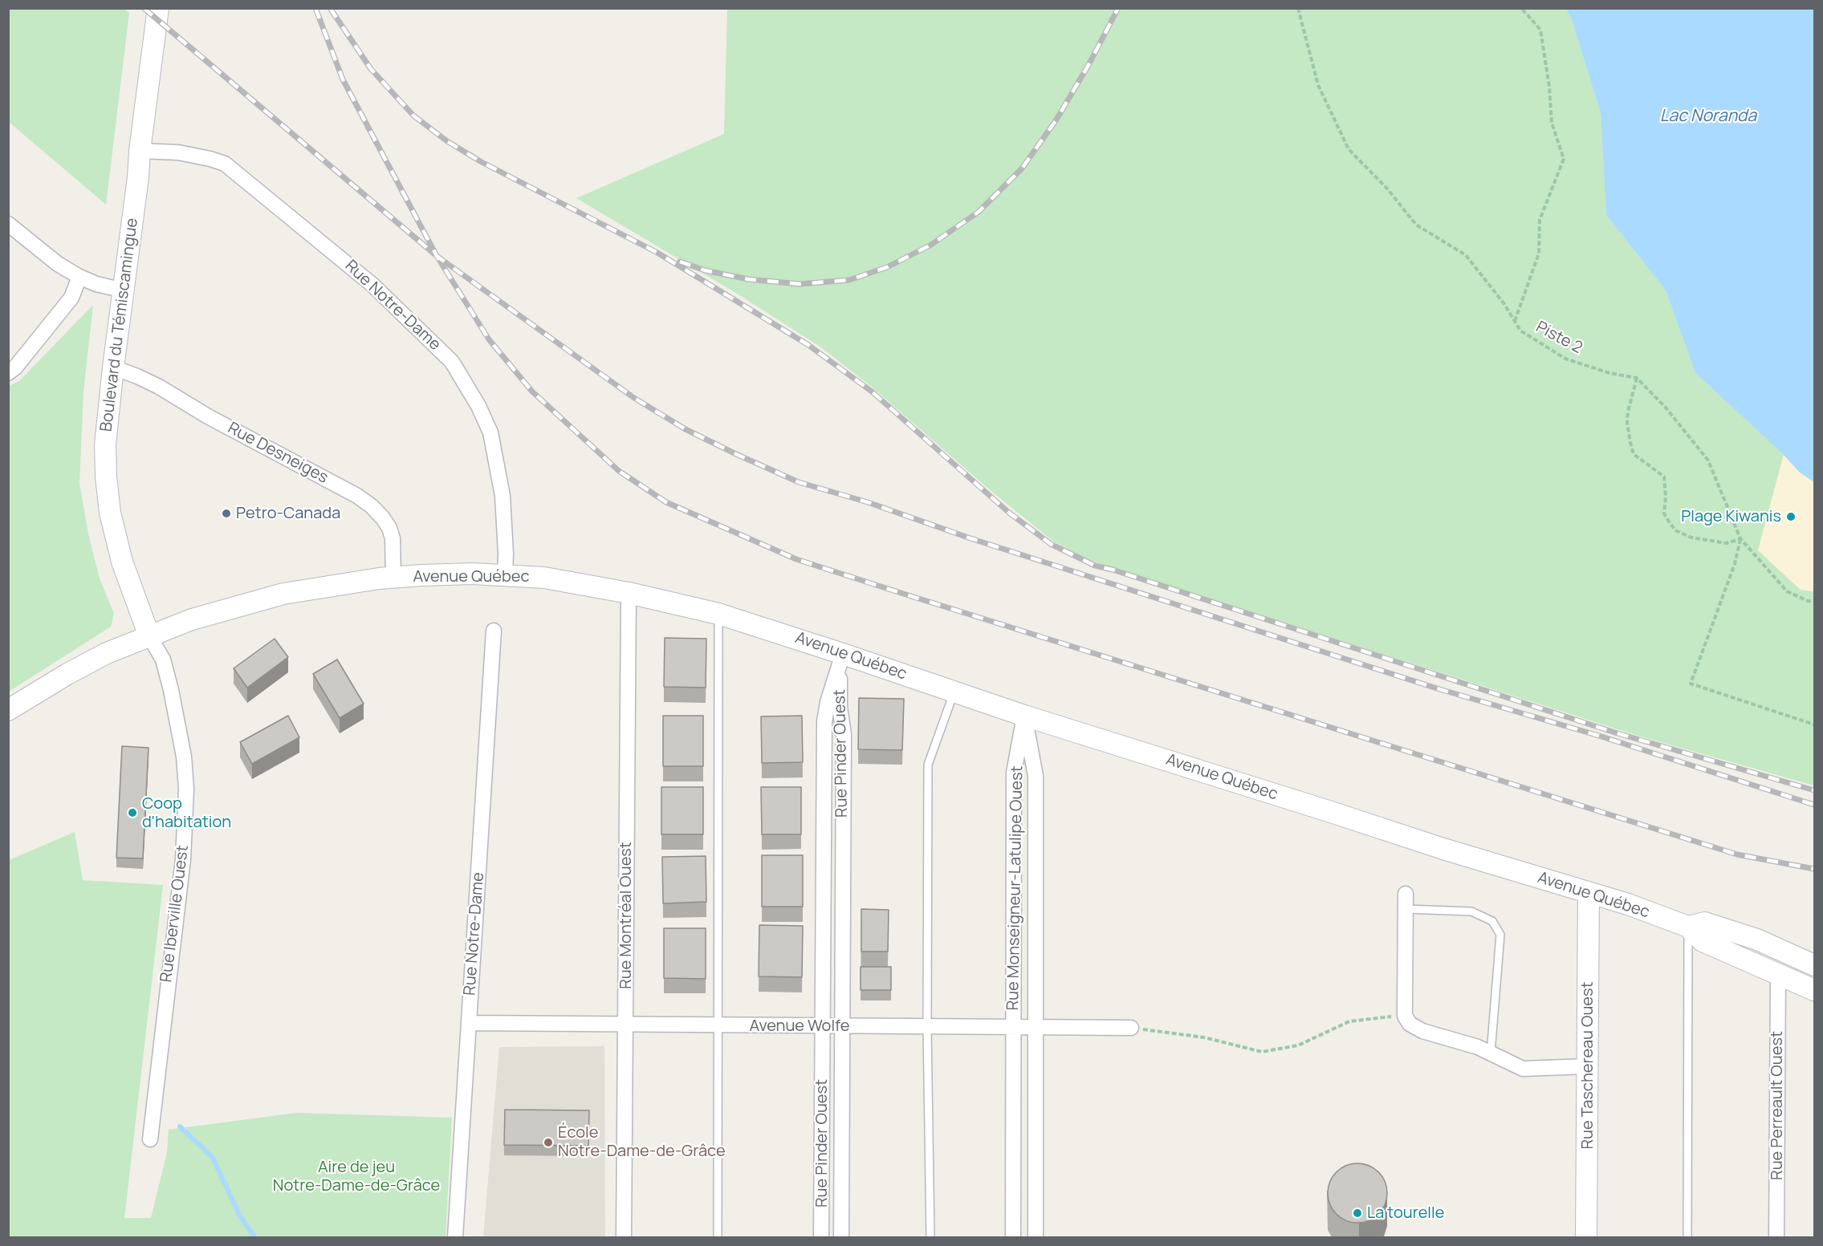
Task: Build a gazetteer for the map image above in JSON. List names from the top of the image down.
{
  "streets": {
    "main road": ["Boulevard du Témiscamingue", "Avenue Québec", "Rue Taschereau Ouest"],
    "street": [
      "Rue Notre-Dame",
      "Rue Desneiges",
      "Rue Pinder Ouest",
      "Rue Monseigneur-Latulipe Ouest",
      "Rue Iberville Ouest",
      "Rue Montréal Ouest",
      "Avenue Wolfe",
      "Rue Perreault Ouest"
    ],
    "path": ["Piste 2"]
  },
  "crossings": [
    ["Rue Notre-Dame", "Boulevard du Témiscamingue"],
    ["Rue Notre-Dame", "Avenue Québec"],
    ["Rue Notre-Dame", "Avenue Wolfe"],
    ["Boulevard du Témiscamingue", "Rue Desneiges"],
    ["Boulevard du Témiscamingue", "Avenue Québec"],
    ["Boulevard du Témiscamingue", "Rue Iberville Ouest"],
    ["Rue Desneiges", "Avenue Québec"],
    ["Avenue Québec", "Rue Pinder Ouest"],
    ["Avenue Québec", "Rue Monseigneur-Latulipe Ouest"],
    ["Avenue Québec", "Rue Iberville Ouest"],
    ["Avenue Québec", "Rue Montréal Ouest"],
    ["Avenue Québec", "Rue Taschereau Ouest"],
    ["Avenue Québec", "Rue Perreault Ouest"],
    ["Rue Pinder Ouest", "Avenue Wolfe"],
    ["Rue Monseigneur-Latulipe Ouest", "Avenue Wolfe"],
    ["Rue Montréal Ouest", "Avenue Wolfe"]
  ],
  "water": ["Lac Noranda"],
  "parks": ["Aire de jeu Notre-Dame-de-Grâce"],
  "places": [
    "Petro-Canada",
    "Plage Kiwanis",
    "Coop d'habitation",
    "École Notre-Dame-de-Grâce",
    "La tourelle"
  ]
}
